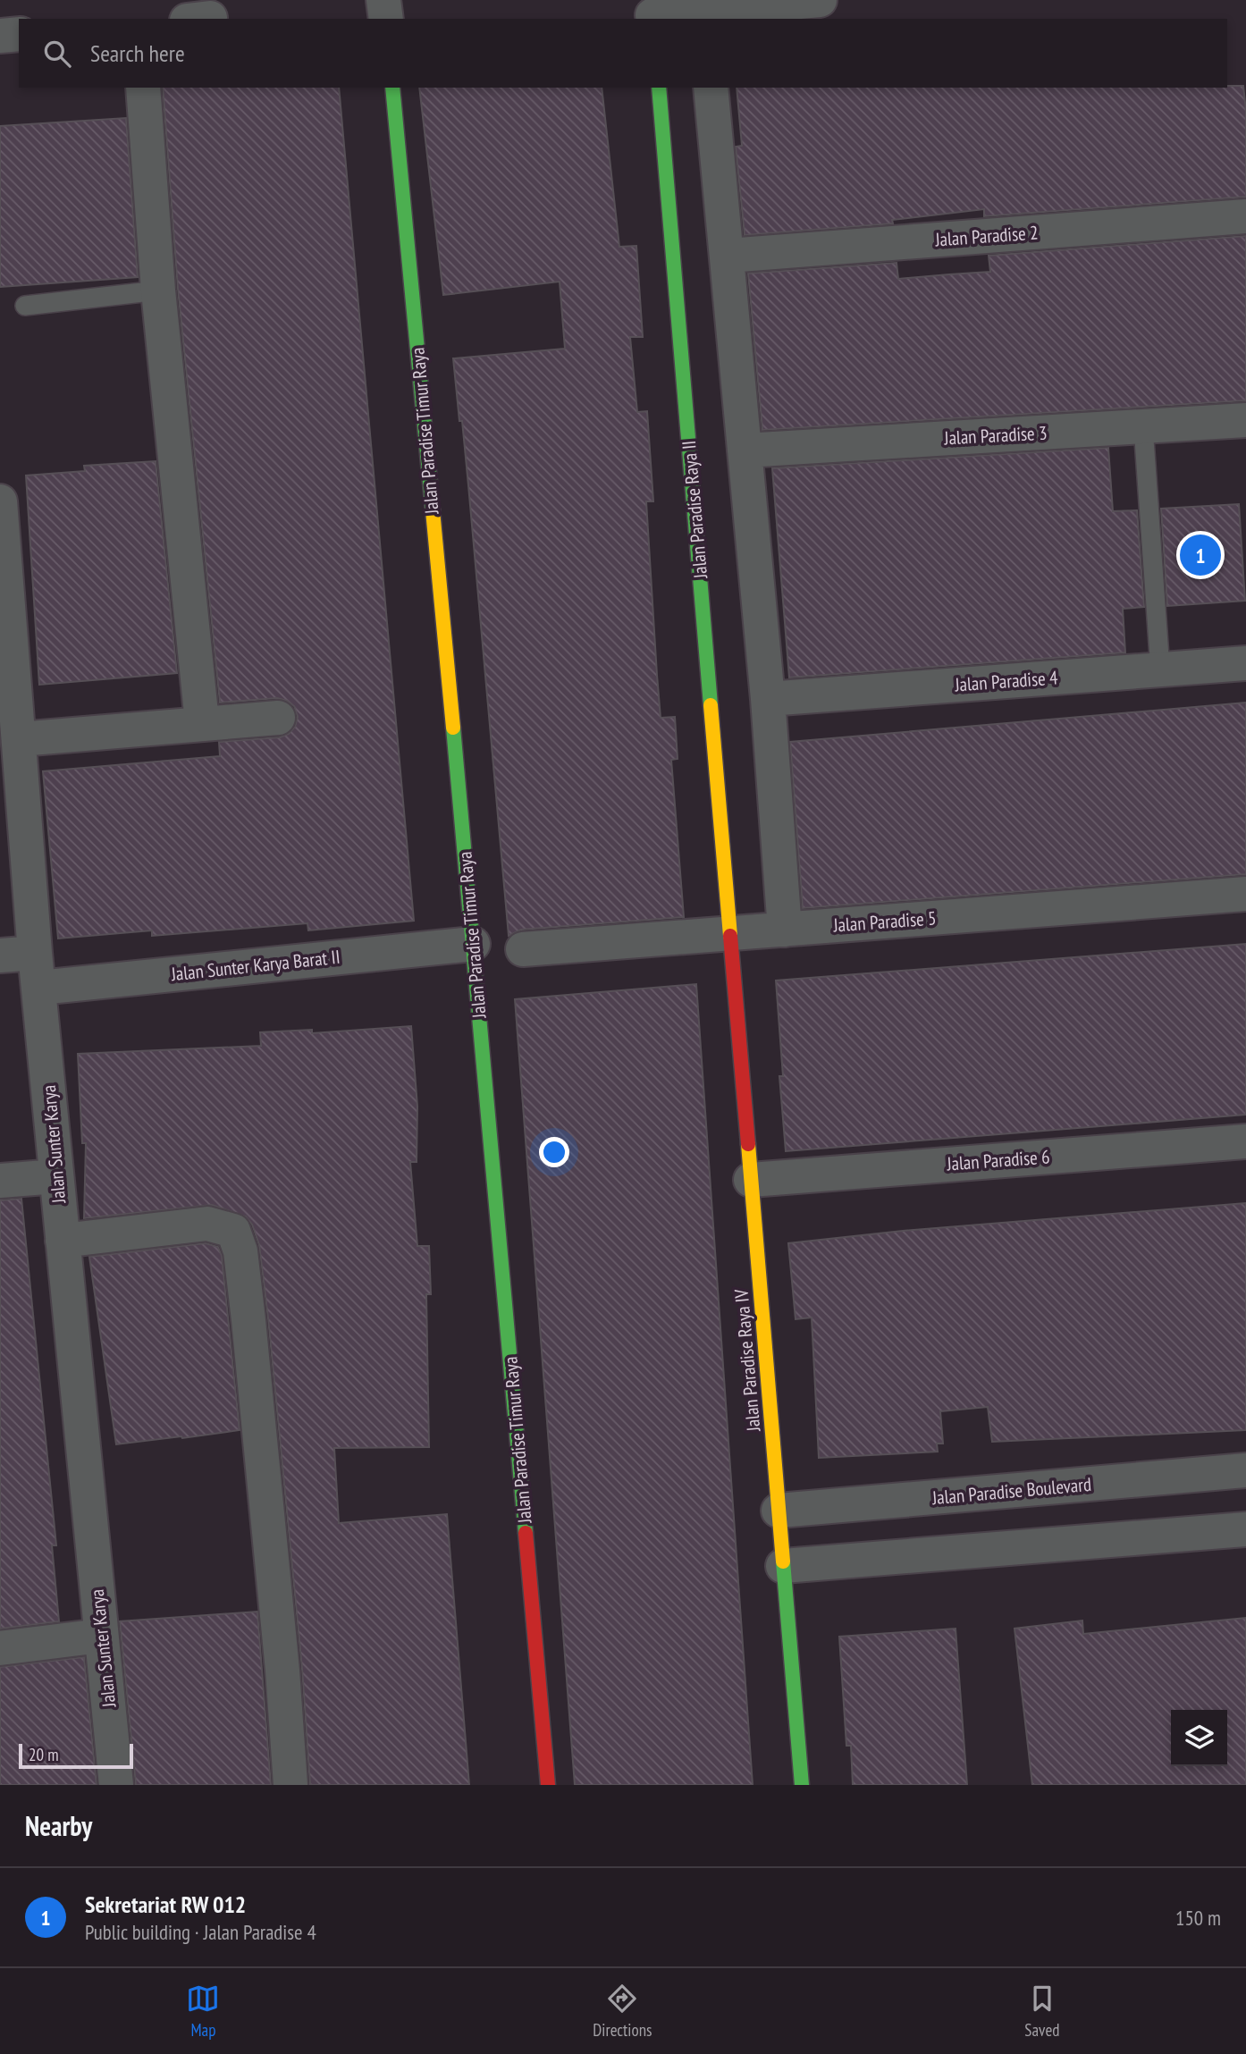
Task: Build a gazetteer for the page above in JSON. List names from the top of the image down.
{
  "streets": {
    "street": [
      "Jalan Paradise 2",
      "Jalan Paradise Timur Raya",
      "Jalan Paradise 3",
      "Jalan Paradise Raya II",
      "Jalan Paradise 4",
      "Jalan Paradise 5",
      "Jalan Sunter Karya Barat II",
      "Jalan Sunter Karya",
      "Jalan Paradise 6",
      "Jalan Paradise Raya IV",
      "Jalan Paradise Boulevard"
    ]
  },
  "crossings": [
    ["Jalan Paradise Timur Raya", "Jalan Sunter Karya Barat II"],
    ["Jalan Paradise Raya II", "Jalan Paradise 5"],
    ["Jalan Paradise Raya II", "Jalan Paradise Raya IV"],
    ["Jalan Paradise 5", "Jalan Paradise Raya IV"],
    ["Jalan Sunter Karya Barat II", "Jalan Sunter Karya"],
    ["Jalan Paradise 6", "Jalan Paradise Raya IV"],
    ["Jalan Paradise Raya IV", "Jalan Paradise Boulevard"]
  ],
  "scale_bar": "20 m",
  "page": {
    "search": "Search here",
    "pins": "1",
    "scale": "20 m",
    "heading": "Nearby",
    "list": [
      {
        "mark": "1",
        "name": "Sekretariat RW 012",
        "note": "Public building · Jalan Paradise 4",
        "value": "150 m"
      }
    ],
    "nav": ["Map", "Directions", "Saved"]
  }
}
